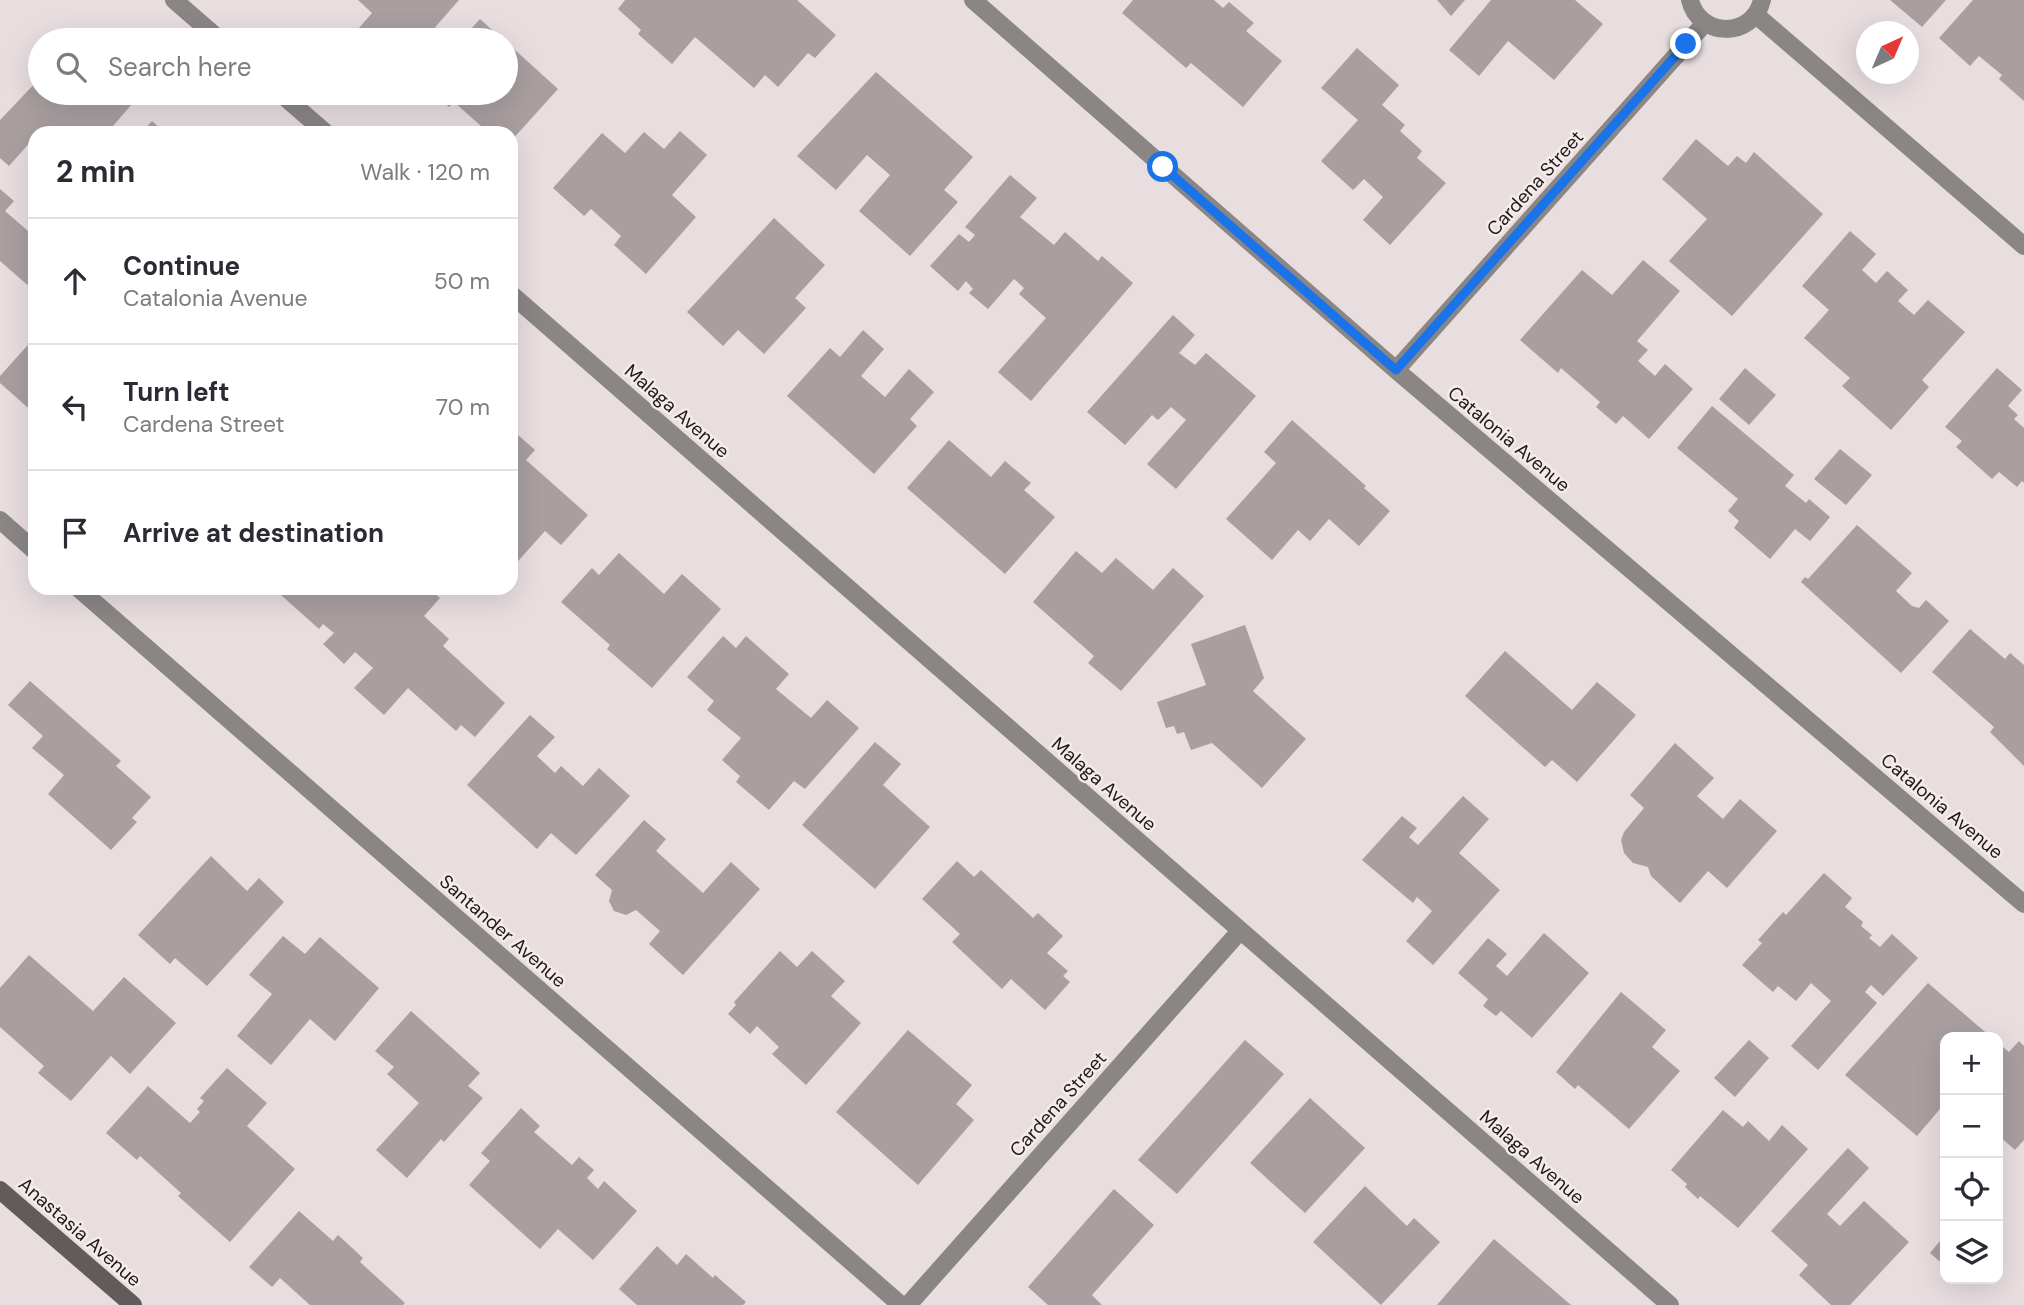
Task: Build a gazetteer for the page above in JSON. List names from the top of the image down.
{
  "streets": {
    "street": [
      "Cardena Street",
      "Malaga Avenue",
      "Catalonia Avenue",
      "Santander Avenue",
      "Anastasia Avenue"
    ]
  },
  "crossings": [
    ["Cardena Street", "Malaga Avenue"],
    ["Cardena Street", "Catalonia Avenue"]
  ],
  "north": "top right",
  "page": {
    "search": "Search here",
    "heading": ["2 min", "Walk · 120 m"],
    "list": [
      ["Continue", "Catalonia Avenue", "50 m"],
      ["Turn left", "Cardena Street", "70 m"],
      "Arrive at destination"
    ],
    "map_buttons": ["+", "−"]
  }
}
